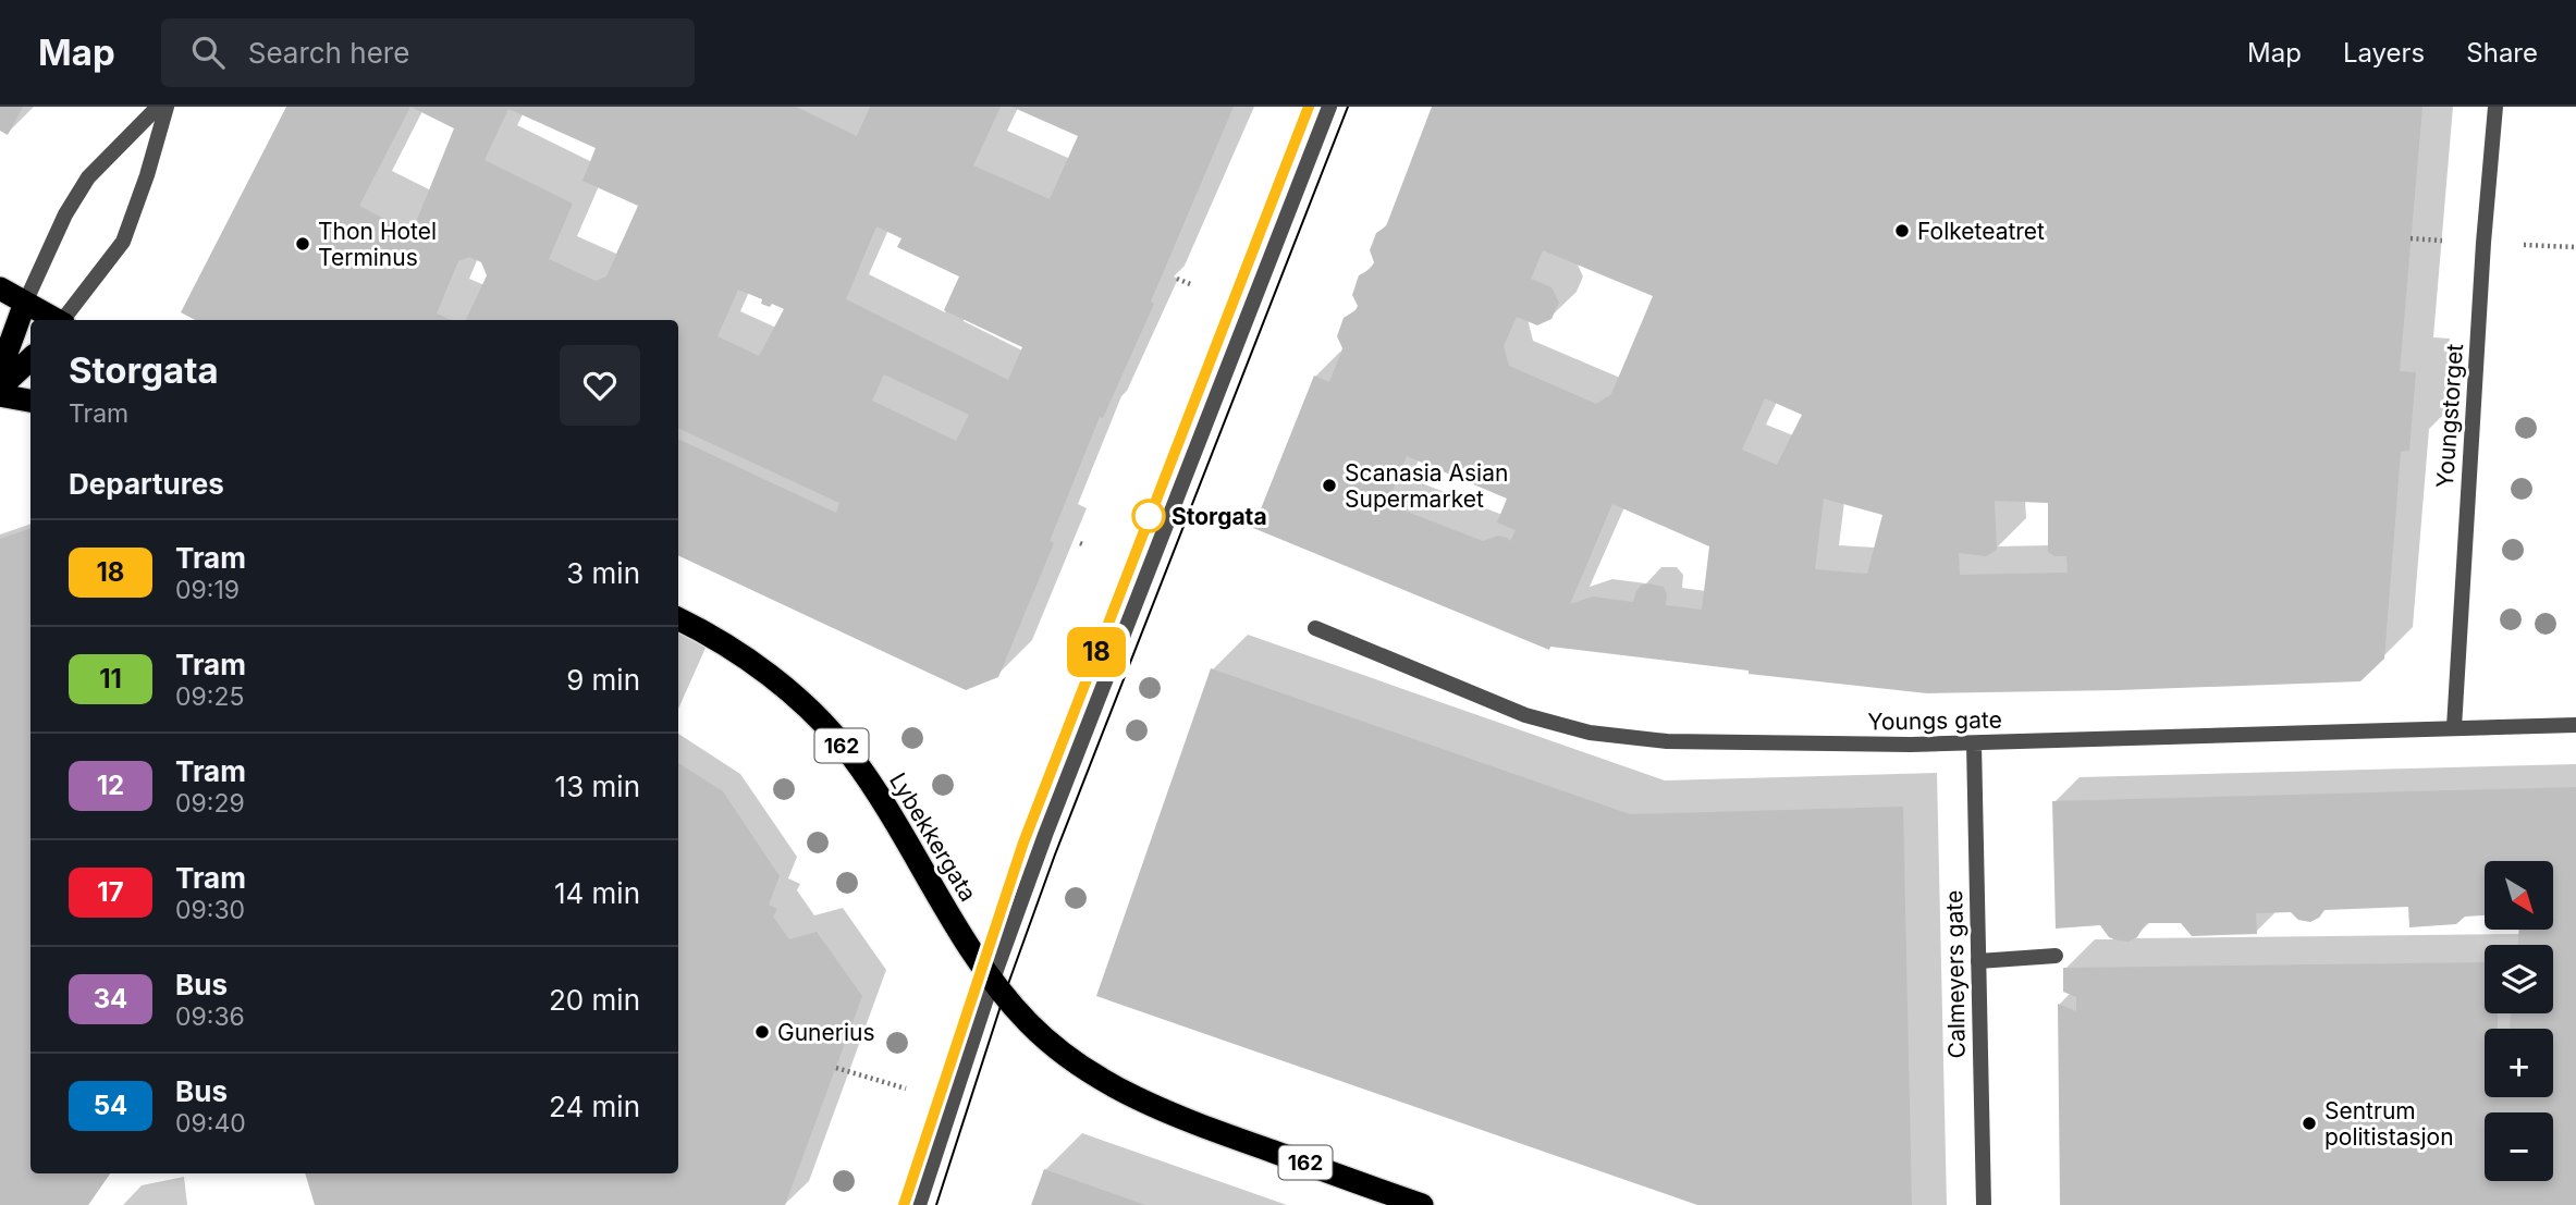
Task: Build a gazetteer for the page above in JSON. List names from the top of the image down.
{
  "streets": {
    "highway": ["162", "Lybekkergata"],
    "street": ["Youngstorget", "Youngs gate", "Calmeyers gate"]
  },
  "crossings": [
    ["Youngstorget", "Youngs gate"],
    ["Youngs gate", "Calmeyers gate"],
    ["162", "Lybekkergata"]
  ],
  "places": [
    "Folketeatret",
    "Thon Hotel Terminus",
    "Scanasia Asian Supermarket",
    "Storgata",
    "Gunerius",
    "Sentrum politistasjon"
  ],
  "lines": ["tram line 18"],
  "north": "bottom right",
  "page": {
    "header": "Map",
    "search": "Search here",
    "nav": ["Map", "Layers", "Share"],
    "on_map": "18",
    "heading": [
      ["Storgata", "Tram"],
      "Departures"
    ],
    "list": [
      {
        "mark": "18",
        "name": "Tram",
        "note": "09:19",
        "value": "3 min"
      },
      {
        "mark": "11",
        "name": "Tram",
        "note": "09:25",
        "value": "9 min"
      },
      {
        "mark": "12",
        "name": "Tram",
        "note": "09:29",
        "value": "13 min"
      },
      {
        "mark": "17",
        "name": "Tram",
        "note": "09:30",
        "value": "14 min"
      },
      {
        "mark": "34",
        "name": "Bus",
        "note": "09:36",
        "value": "20 min"
      },
      {
        "mark": "54",
        "name": "Bus",
        "note": "09:40",
        "value": "24 min"
      }
    ],
    "map_buttons": ["+", "−"]
  }
}
